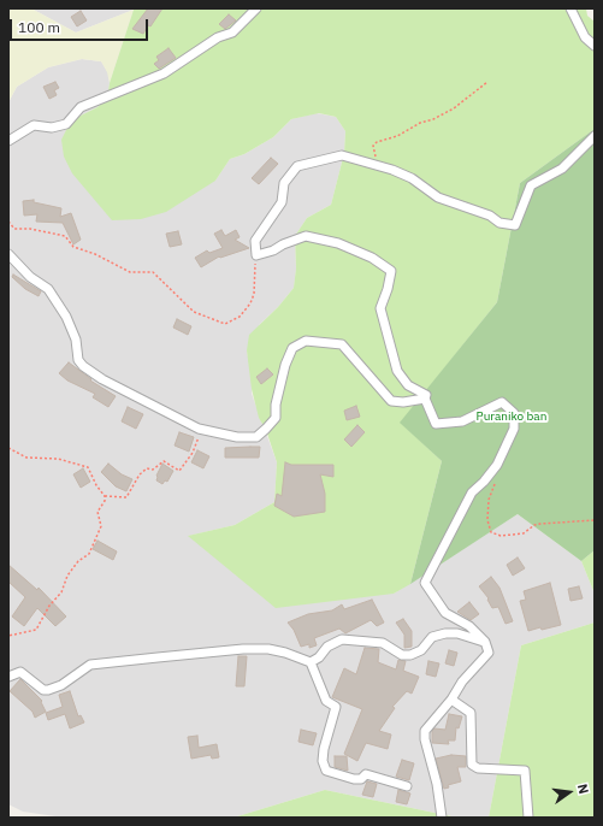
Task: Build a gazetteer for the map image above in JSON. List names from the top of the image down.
{
  "parks": ["Puraniko ban"],
  "scale_bar": "100 m",
  "north": "right"
}
